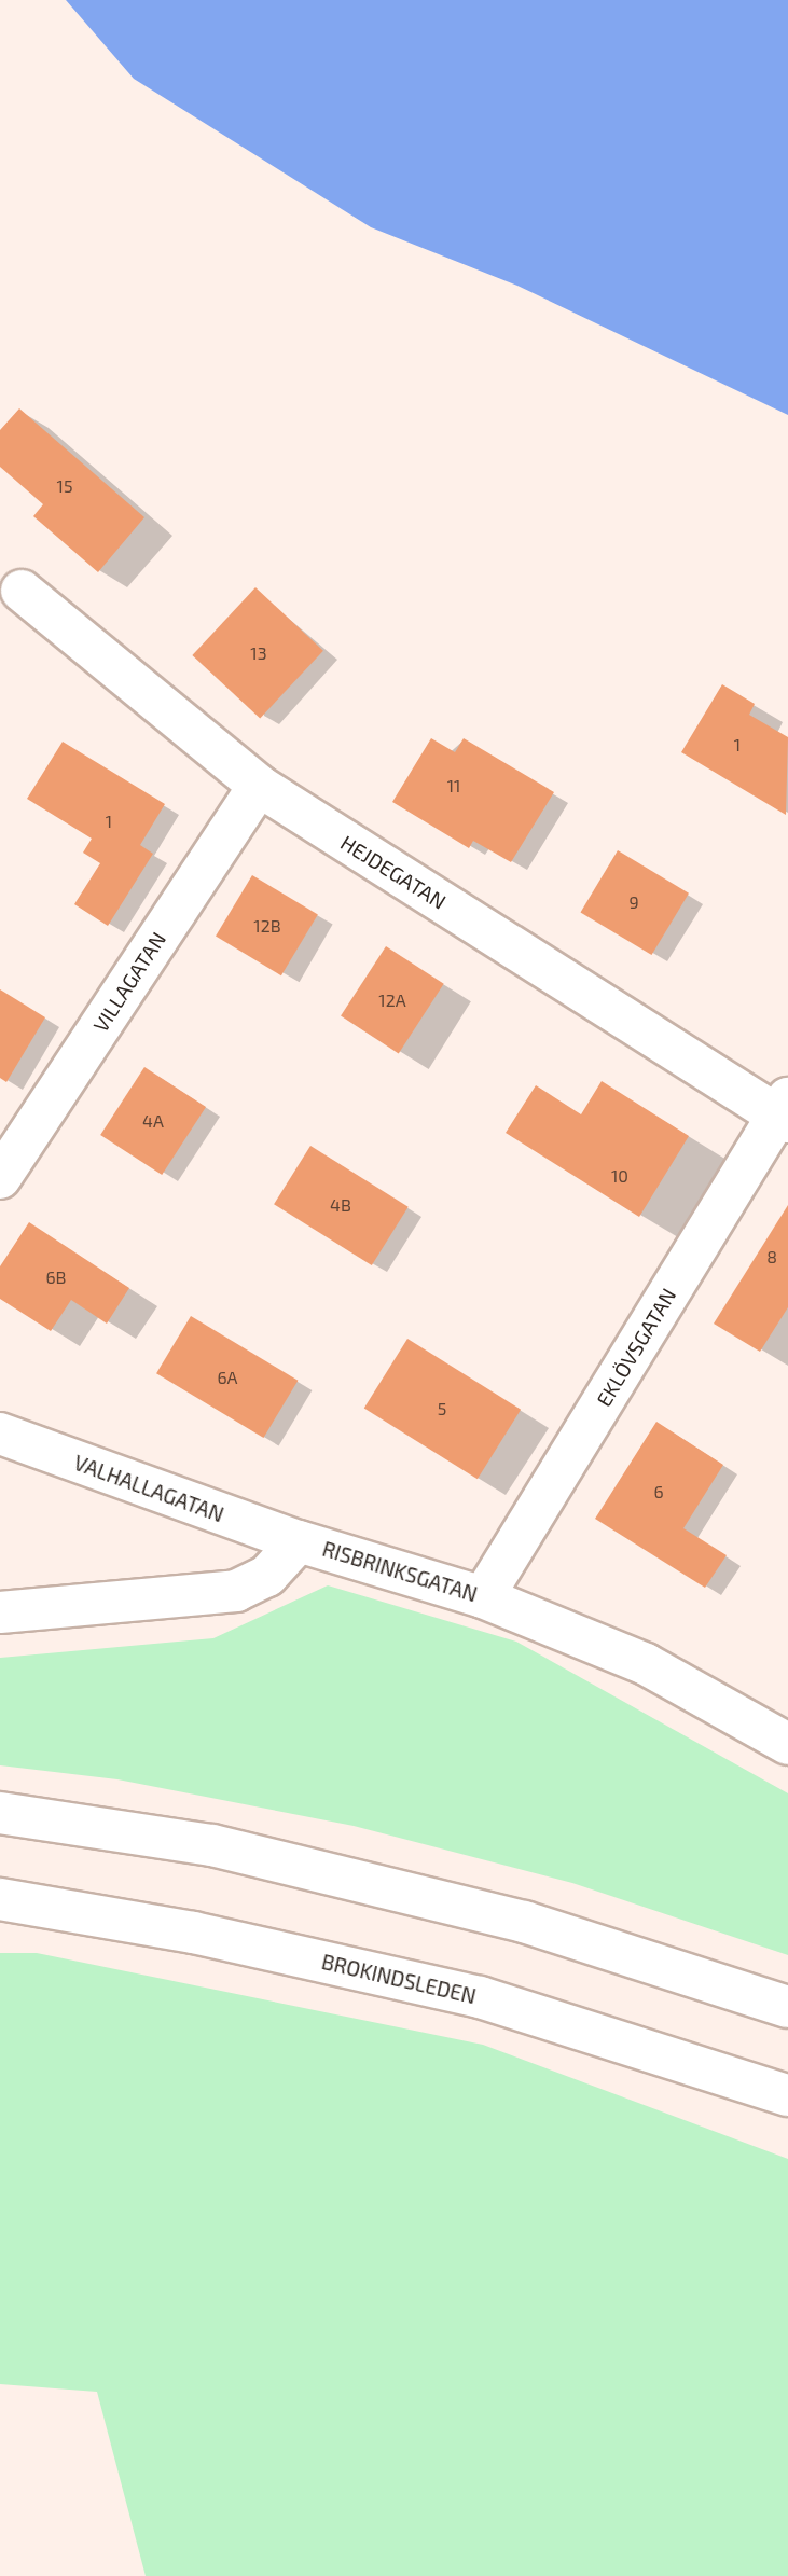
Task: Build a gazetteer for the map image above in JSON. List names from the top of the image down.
{
  "streets": {
    "street": [
      "HEJDEGATAN",
      "VILLAGATAN",
      "EKLÖVSGATAN",
      "VALHALLAGATAN",
      "RISBRINKSGATAN",
      "BROKINDSLEDEN"
    ]
  },
  "crossings": [
    ["HEJDEGATAN", "VILLAGATAN"],
    ["HEJDEGATAN", "EKLÖVSGATAN"],
    ["EKLÖVSGATAN", "RISBRINKSGATAN"],
    ["VALHALLAGATAN", "RISBRINKSGATAN"]
  ],
  "house_numbers": [
    "15",
    "13",
    "1",
    "11",
    "1",
    "9",
    "12B",
    "12A",
    "4A",
    "10",
    "4B",
    "8",
    "6B",
    "6A",
    "5",
    "6"
  ]
}
